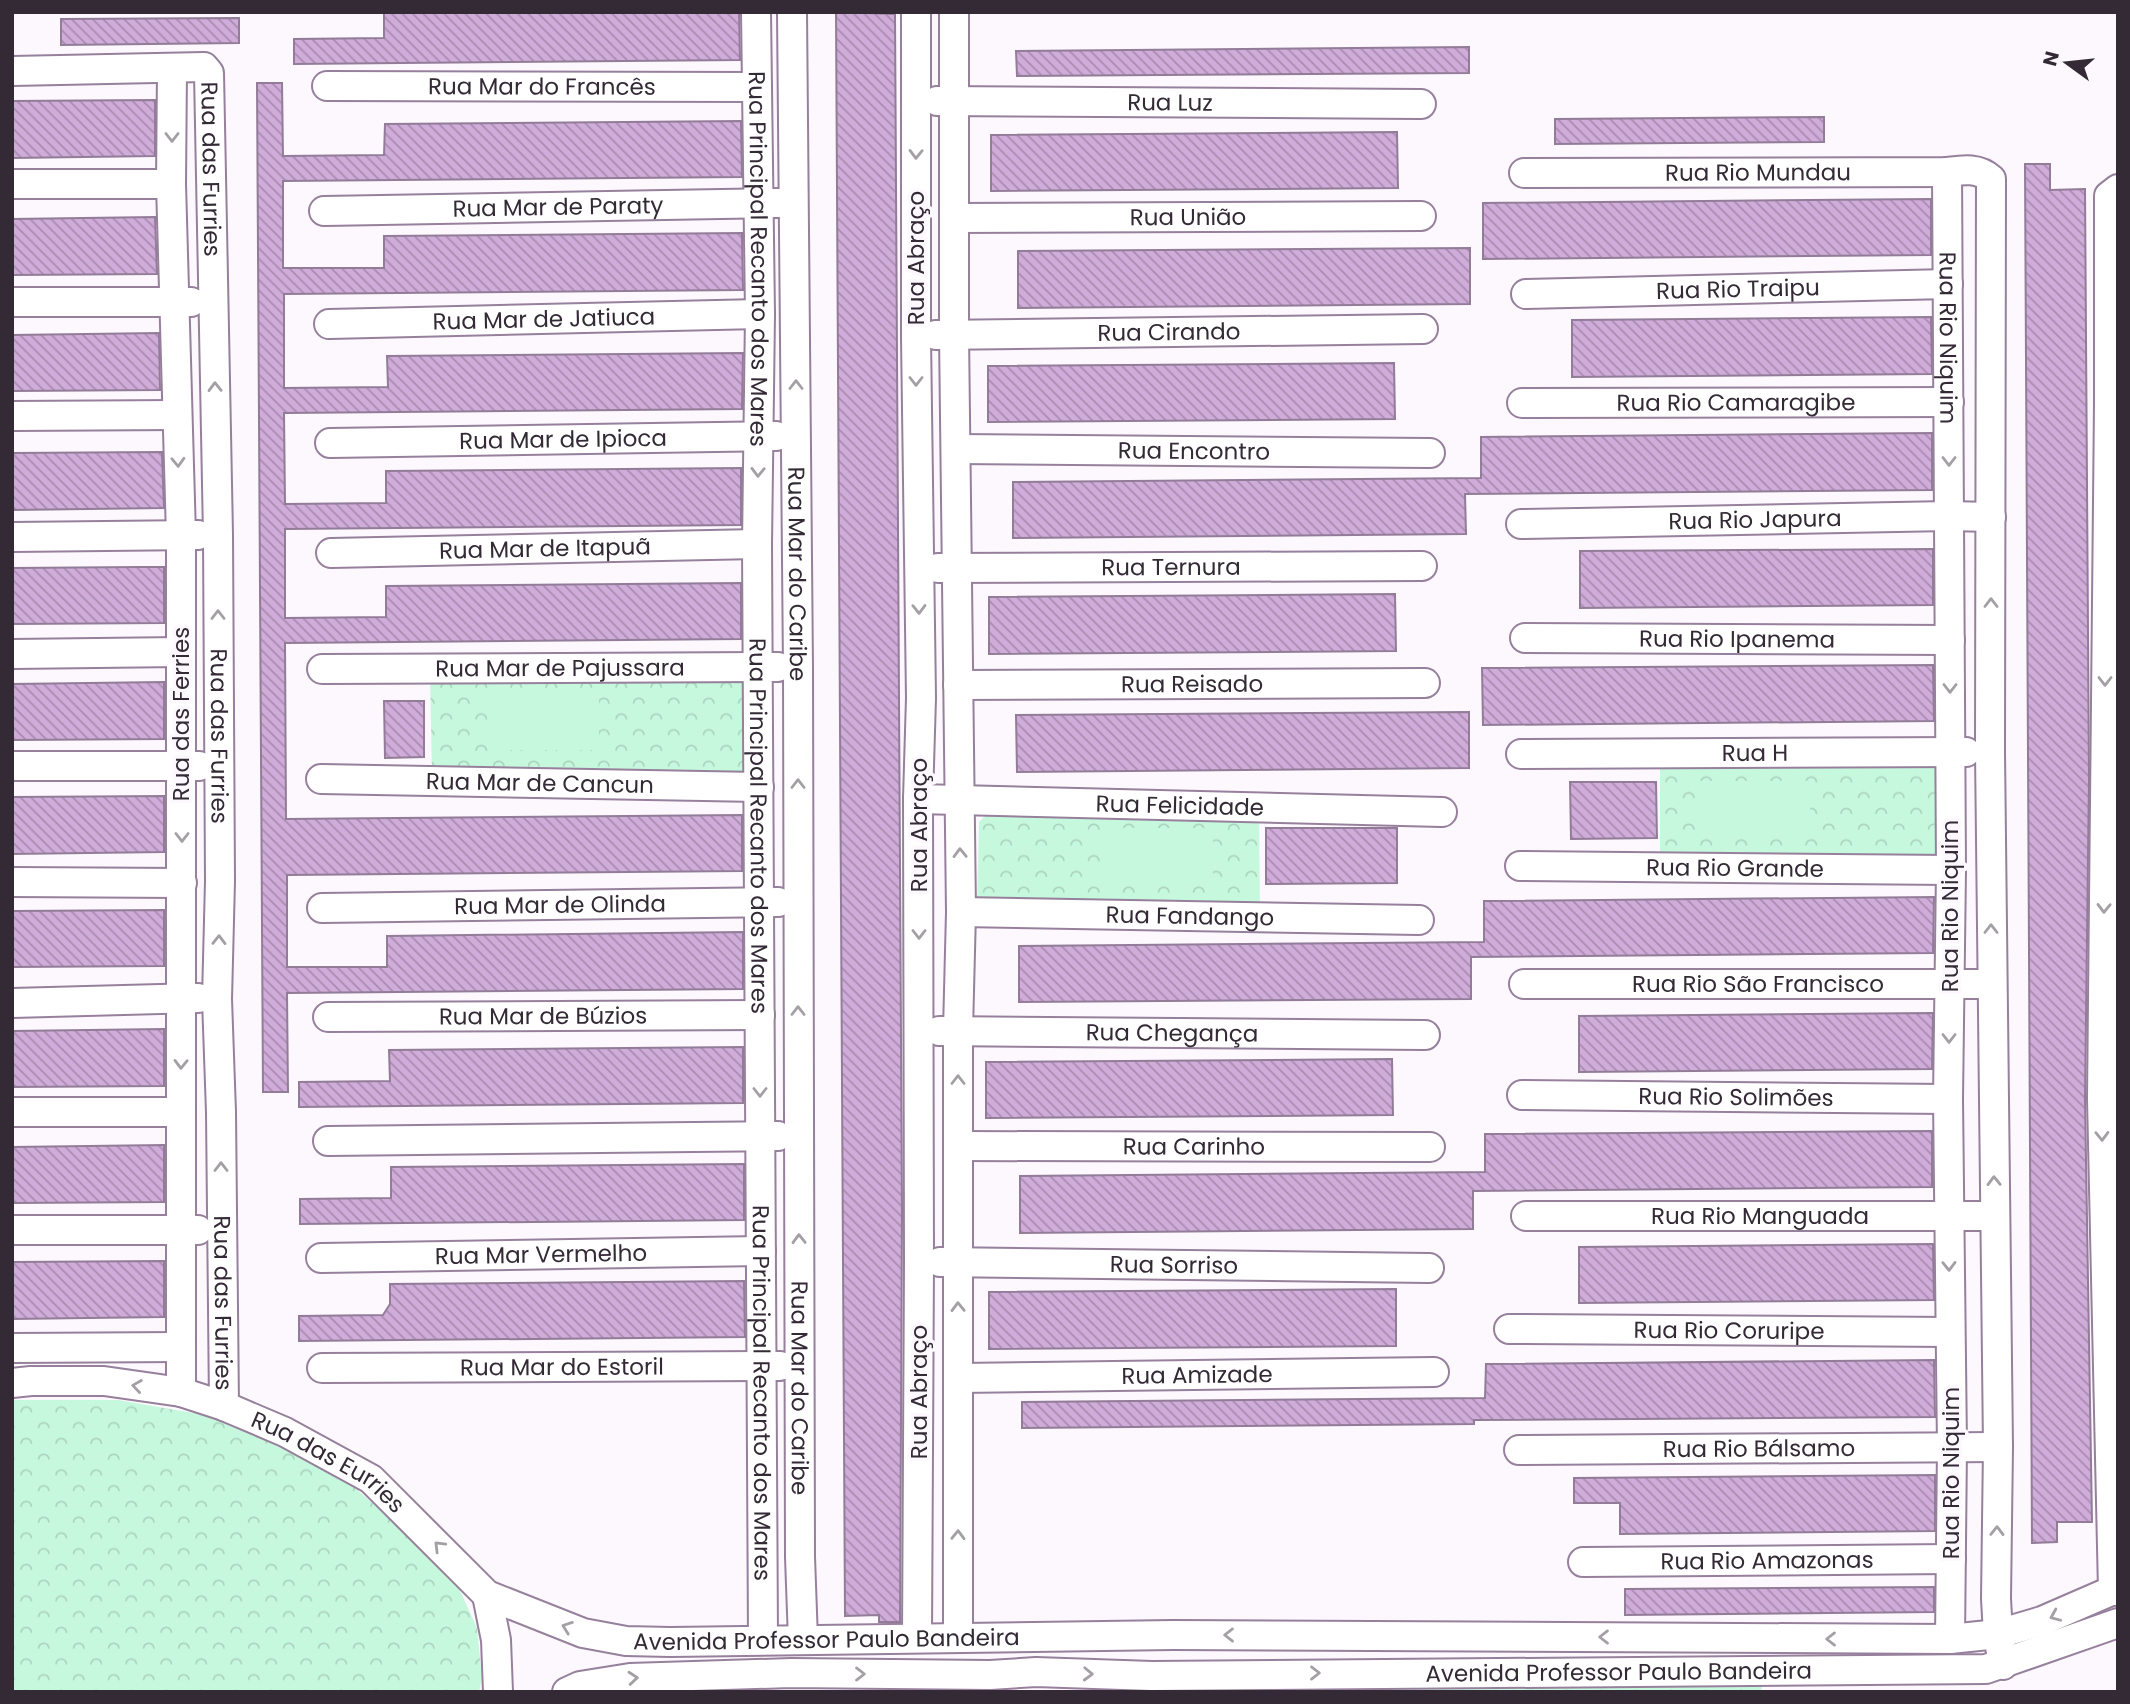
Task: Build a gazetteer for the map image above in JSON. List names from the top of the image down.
{
  "streets": {
    "street": [
      "Rua Mar do Francês",
      "Rua Luz",
      "Rua das Furries",
      "Rua Rio Mundau",
      "Rua Mar de Paraty",
      "Rua União",
      "Rua Abraço",
      "Rua Principal Recanto dos Mares",
      "Rua Rio Traipu",
      "Rua Mar de Jatiuca",
      "Rua Cirando",
      "Rua Rio Niquim",
      "Rua Rio Camaragibe",
      "Rua Mar de Ipioca",
      "Rua Encontro",
      "Rua Rio Japura",
      "Rua Mar de Itapuã",
      "Rua Ternura",
      "Rua Mar do Caribe",
      "Rua Rio Ipanema",
      "Rua Mar de Pajussara",
      "Rua Reisado",
      "Rua das Ferries",
      "Rua H",
      "Rua Mar de Cancun",
      "Rua Felicidade",
      "Rua Rio Grande",
      "Rua Mar de Olinda",
      "Rua Fandango",
      "Rua Rio São Francisco",
      "Rua Mar de Búzios",
      "Rua Chegança",
      "Rua Rio Solimões",
      "Rua Carinho",
      "Rua Rio Manguada",
      "Rua Mar Vermelho",
      "Rua Sorriso",
      "Rua Rio Coruripe",
      "Rua Mar do Estoril",
      "Rua Amizade",
      "Rua Rio Bálsamo",
      "Rua das Eurries",
      "Rua Rio Amazonas",
      "Avenida Professor Paulo Bandeira"
    ]
  },
  "crossings": [
    ["Rua Mar do Francês", "Rua Principal Recanto dos Mares"],
    ["Rua Luz", "Rua Abraço"],
    ["Rua das Furries", "Rua das Ferries"],
    ["Rua das Furries", "Rua das Eurries"],
    ["Rua Rio Mundau", "Rua Rio Niquim"],
    ["Rua Mar de Paraty", "Rua Principal Recanto dos Mares"],
    ["Rua Mar de Paraty", "Rua Mar do Caribe"],
    ["Rua União", "Rua Abraço"],
    ["Rua Abraço", "Rua Cirando"],
    ["Rua Abraço", "Rua Encontro"],
    ["Rua Abraço", "Rua Ternura"],
    ["Rua Abraço", "Rua Reisado"],
    ["Rua Abraço", "Rua Felicidade"],
    ["Rua Abraço", "Rua Fandango"],
    ["Rua Abraço", "Rua Chegança"],
    ["Rua Abraço", "Rua Carinho"],
    ["Rua Abraço", "Rua Sorriso"],
    ["Rua Abraço", "Rua Amizade"],
    ["Rua Abraço", "Avenida Professor Paulo Bandeira"],
    ["Rua Principal Recanto dos Mares", "Rua Mar de Jatiuca"],
    ["Rua Principal Recanto dos Mares", "Rua Mar de Ipioca"],
    ["Rua Principal Recanto dos Mares", "Rua Mar de Itapuã"],
    ["Rua Principal Recanto dos Mares", "Rua Mar de Pajussara"],
    ["Rua Principal Recanto dos Mares", "Rua Mar de Cancun"],
    ["Rua Principal Recanto dos Mares", "Rua Mar de Olinda"],
    ["Rua Principal Recanto dos Mares", "Rua Mar de Búzios"],
    ["Rua Principal Recanto dos Mares", "Rua Mar Vermelho"],
    ["Rua Principal Recanto dos Mares", "Rua Mar do Estoril"],
    ["Rua Principal Recanto dos Mares", "Avenida Professor Paulo Bandeira"],
    ["Rua Rio Traipu", "Rua Rio Niquim"],
    ["Rua Rio Niquim", "Rua Rio Camaragibe"],
    ["Rua Rio Niquim", "Rua Rio Japura"],
    ["Rua Rio Niquim", "Rua Rio Ipanema"],
    ["Rua Rio Niquim", "Rua H"],
    ["Rua Rio Niquim", "Rua Rio Grande"],
    ["Rua Rio Niquim", "Rua Rio São Francisco"],
    ["Rua Rio Niquim", "Rua Rio Solimões"],
    ["Rua Rio Niquim", "Rua Rio Manguada"],
    ["Rua Rio Niquim", "Rua Rio Coruripe"],
    ["Rua Rio Niquim", "Rua Rio Bálsamo"],
    ["Rua Rio Niquim", "Rua Rio Amazonas"],
    ["Rua Rio Niquim", "Avenida Professor Paulo Bandeira"],
    ["Rua Mar de Ipioca", "Rua Mar do Caribe"],
    ["Rua Mar do Caribe", "Rua Mar de Pajussara"],
    ["Rua Mar do Caribe", "Rua Mar de Olinda"],
    ["Rua Mar do Caribe", "Rua Mar do Estoril"],
    ["Rua Mar do Caribe", "Avenida Professor Paulo Bandeira"],
    ["Rua das Ferries", "Rua das Eurries"],
    ["Rua das Eurries", "Avenida Professor Paulo Bandeira"]
  ],
  "one_way": ["Rua das Furries", "Rua Mar do Caribe", "Rua das Ferries"],
  "north": "left"
}
